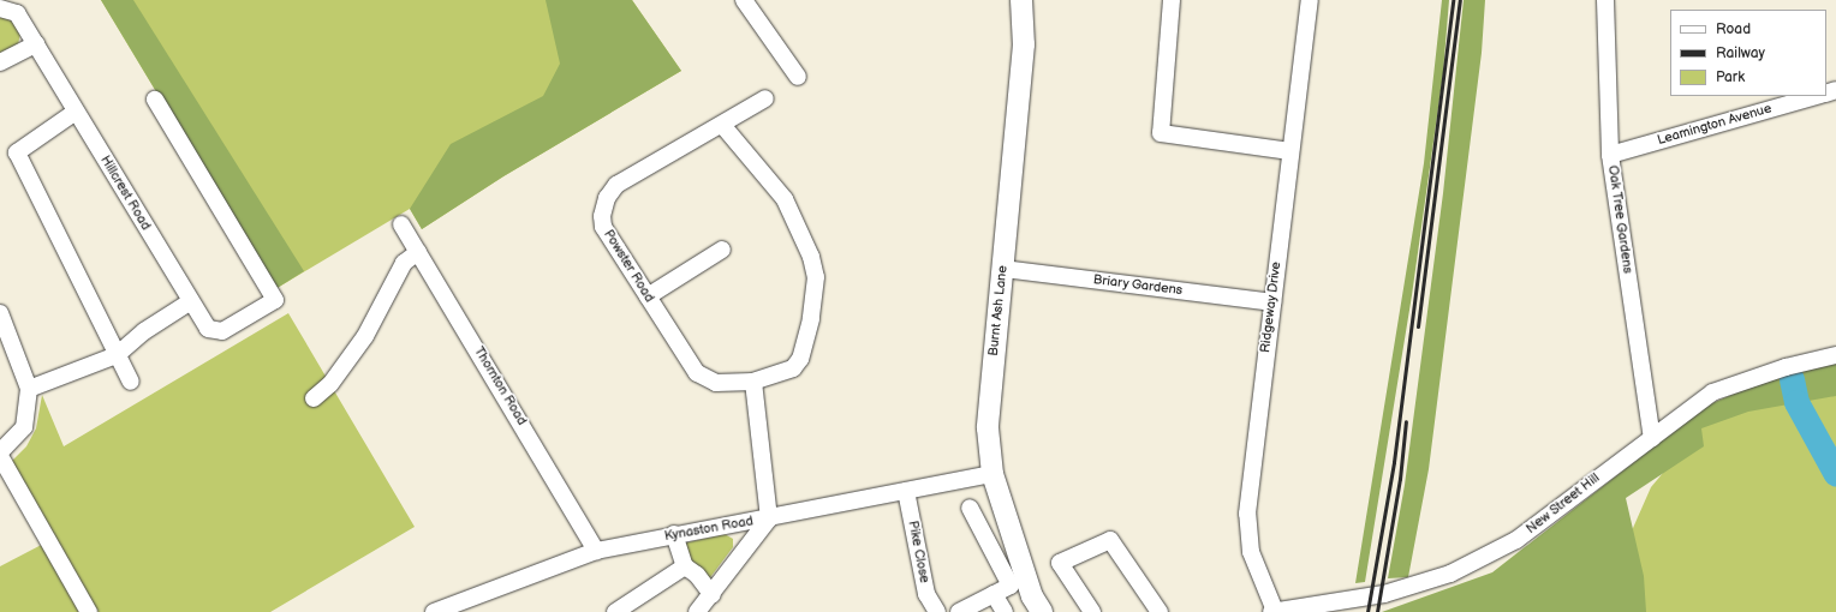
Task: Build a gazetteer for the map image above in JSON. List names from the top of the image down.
{
  "streets": {
    "main road": ["Burnt Ash Lane"],
    "street": [
      "Leamington Avenue",
      "Hillcrest Road",
      "Oak Tree Gardens",
      "Powster Road",
      "Briary Gardens",
      "Ridgeway Drive",
      "Thornton Road",
      "New Street Hill",
      "Kynaston Road",
      "Pike Close"
    ]
  },
  "crossings": [
    ["Leamington Avenue", "Oak Tree Gardens"],
    ["Oak Tree Gardens", "New Street Hill"],
    ["Briary Gardens", "Ridgeway Drive"],
    ["Briary Gardens", "Burnt Ash Lane"],
    ["Ridgeway Drive", "New Street Hill"],
    ["Burnt Ash Lane", "Kynaston Road"],
    ["Thornton Road", "Kynaston Road"],
    ["Kynaston Road", "Pike Close"]
  ],
  "legend": ["Road", "Railway", "Park"]
}
